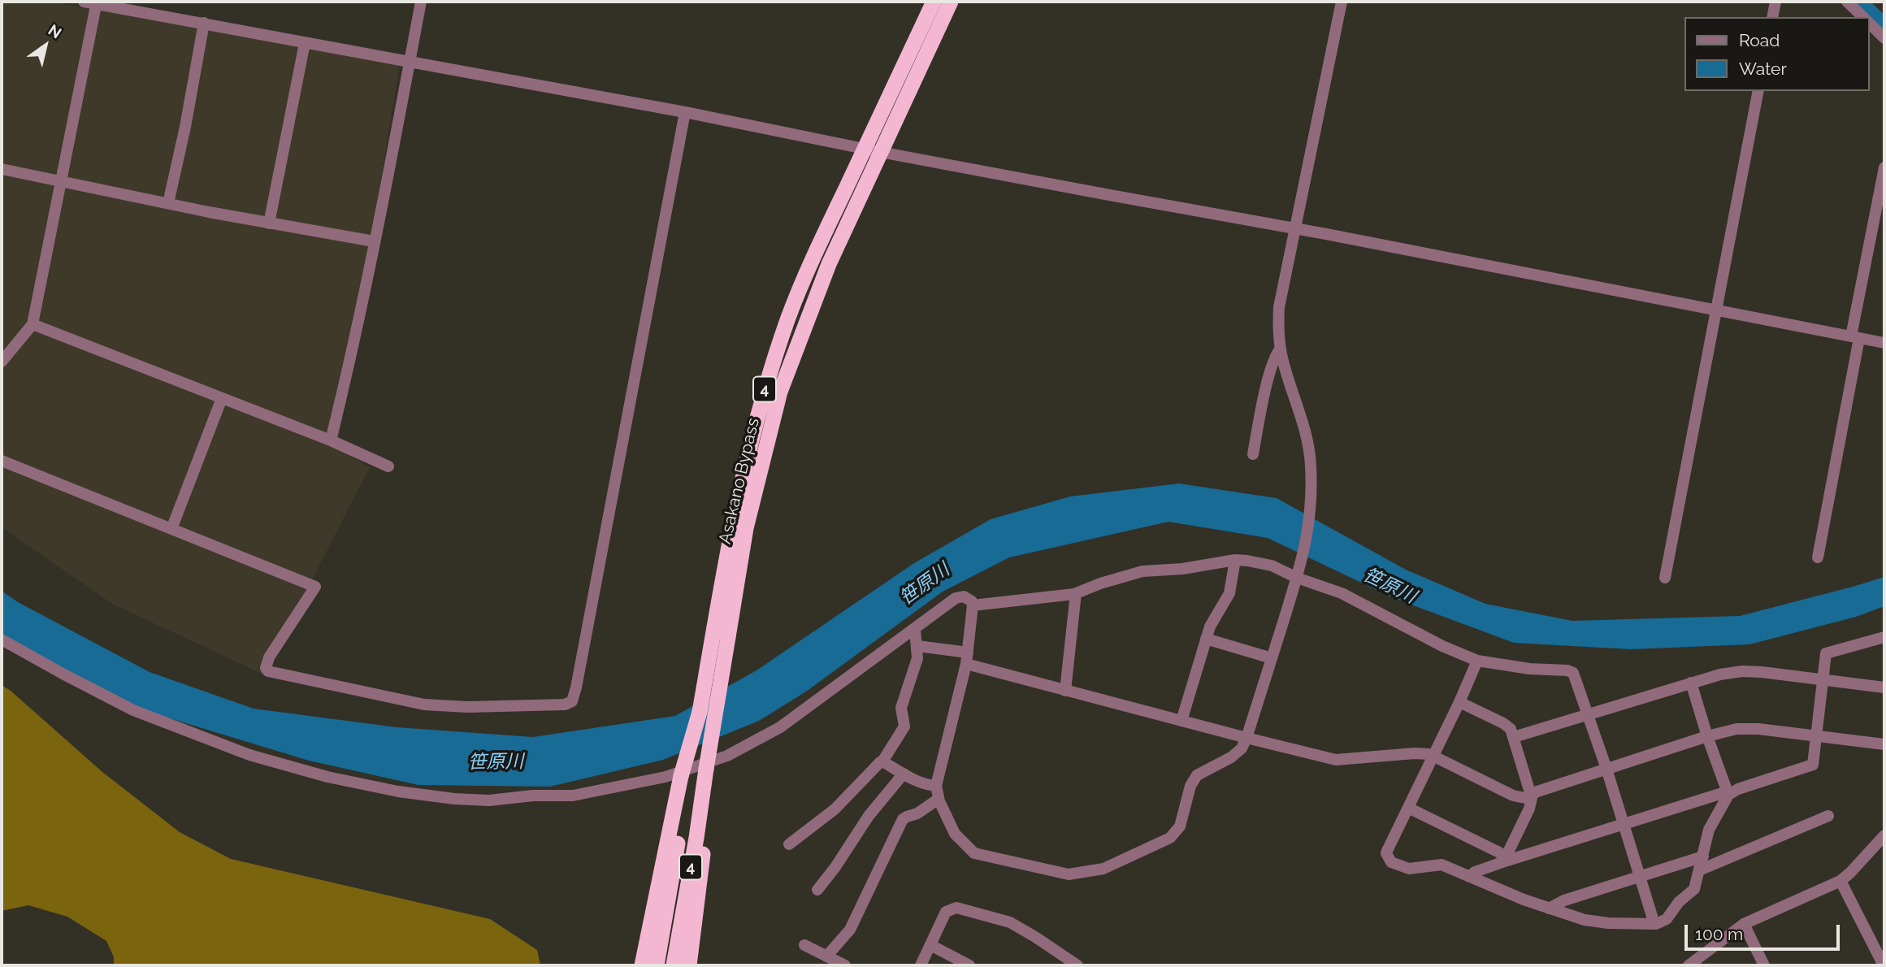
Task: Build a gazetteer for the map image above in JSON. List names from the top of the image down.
{
  "streets": {
    "highway": ["4", "Asakano Bypass"]
  },
  "water": ["笹原川"],
  "legend": ["Road", "Water"],
  "scale_bar": "100 m",
  "north": "top right"
}
